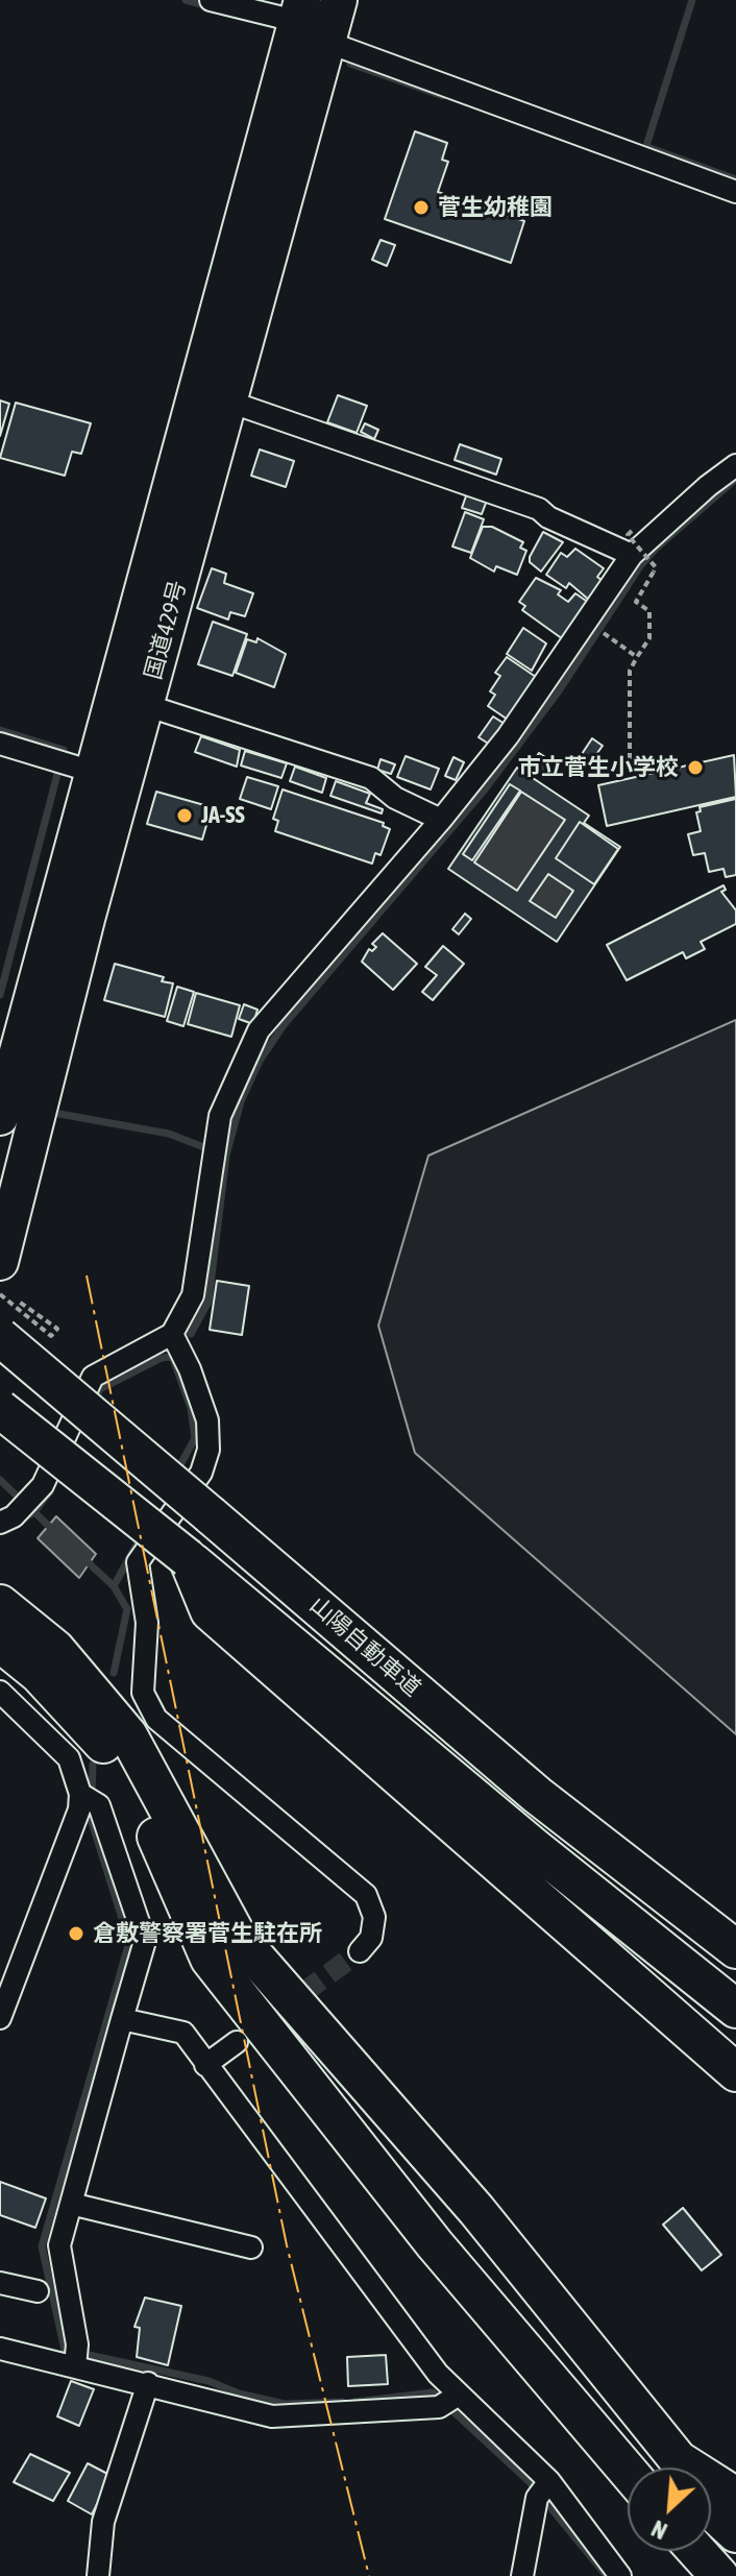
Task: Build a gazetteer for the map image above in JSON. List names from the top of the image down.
{
  "streets": {
    "highway": ["国道429号", "山陽自動車道"]
  },
  "places": [
    "菅生幼稚園",
    "市立菅生小学校",
    "JA-SS",
    "倉敷警察署菅生駐在所"
  ],
  "north": "bottom left"
}
